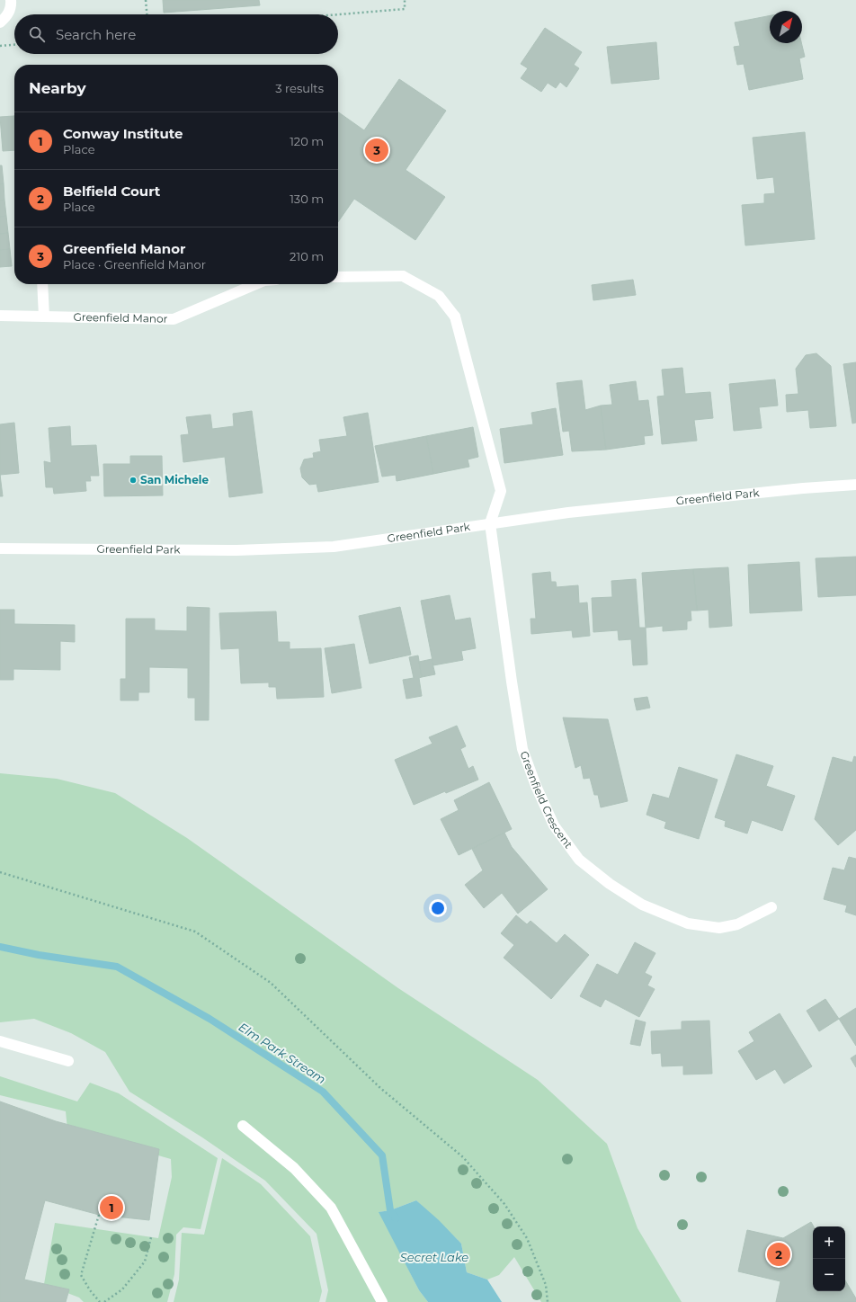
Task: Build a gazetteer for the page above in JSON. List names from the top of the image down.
{
  "streets": {
    "street": ["Greenfield Manor", "Greenfield Park", "Greenfield Crescent"]
  },
  "crossings": [
    ["Greenfield Park", "Greenfield Crescent"]
  ],
  "water": ["Elm Park Stream", "Secret Lake"],
  "places": ["San Michele"],
  "north": "top right",
  "page": {
    "search": "Search here",
    "heading": ["Nearby", "3 results"],
    "list": [
      {
        "mark": "1",
        "name": "Conway Institute",
        "note": "Place",
        "value": "120 m"
      },
      {
        "mark": "2",
        "name": "Belfield Court",
        "note": "Place",
        "value": "130 m"
      },
      {
        "mark": "3",
        "name": "Greenfield Manor",
        "note": "Place · Greenfield Manor",
        "value": "210 m"
      }
    ],
    "pins": ["3", "1", "2"],
    "map_buttons": ["+", "−"]
  }
}
